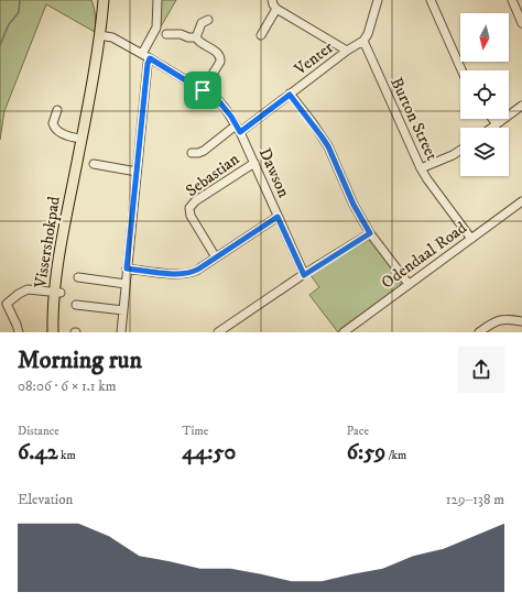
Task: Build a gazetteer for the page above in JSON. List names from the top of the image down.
{
  "streets": {
    "main road": ["Vissershokpad"],
    "street": [
      "Venter",
      "Burton Street",
      "Dawson",
      "Sebastian",
      "Odendaal Road"
    ]
  },
  "crossings": [
    ["Venter", "Burton Street"],
    ["Venter", "Dawson"],
    ["Burton Street", "Odendaal Road"],
    ["Dawson", "Sebastian"],
    ["Dawson", "Vissershokpad"]
  ],
  "north": "bottom",
  "page": {
    "heading": ["Morning run", "08:06 · 6 × 1.1 km"],
    "stats": [
      ["Distance", "6.42 km"],
      ["Time", "44:50"],
      ["Pace", "6:59 /km"]
    ],
    "chart": ["Elevation", "129–138 m"]
  }
}
